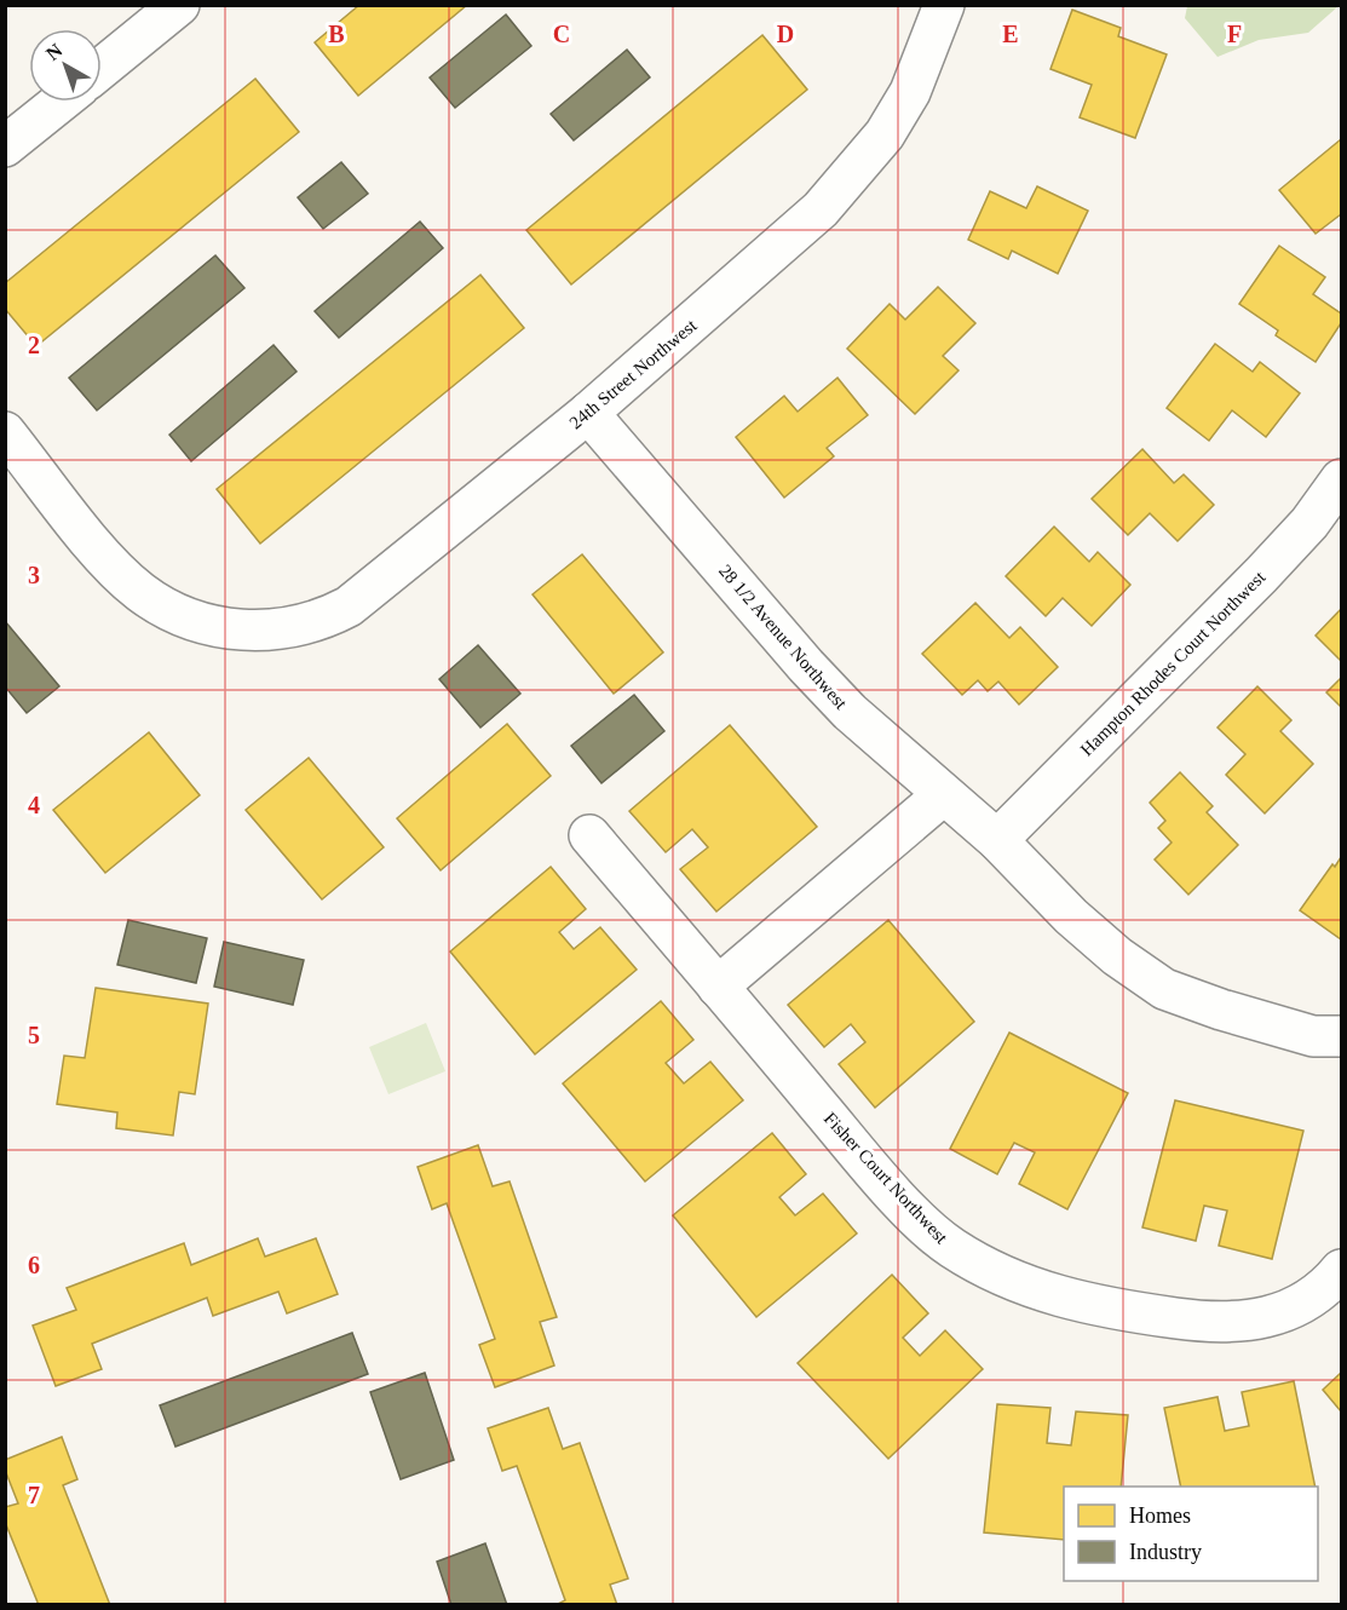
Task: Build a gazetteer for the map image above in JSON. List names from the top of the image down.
{
  "streets": {
    "street": [
      "24th Street Northwest",
      "28 1/2 Avenue Northwest",
      "Hampton Rhodes Court Northwest",
      "Fisher Court Northwest"
    ]
  },
  "crossings": [
    ["24th Street Northwest", "28 1/2 Avenue Northwest"],
    ["28 1/2 Avenue Northwest", "Hampton Rhodes Court Northwest"]
  ],
  "legend": ["Homes", "Industry"],
  "north": "top left",
  "grid": {
    "columns": [
      "B",
      "C",
      "D",
      "E",
      "F"
    ],
    "rows": [
      "2",
      "3",
      "4",
      "5",
      "6",
      "7"
    ]
  }
}
